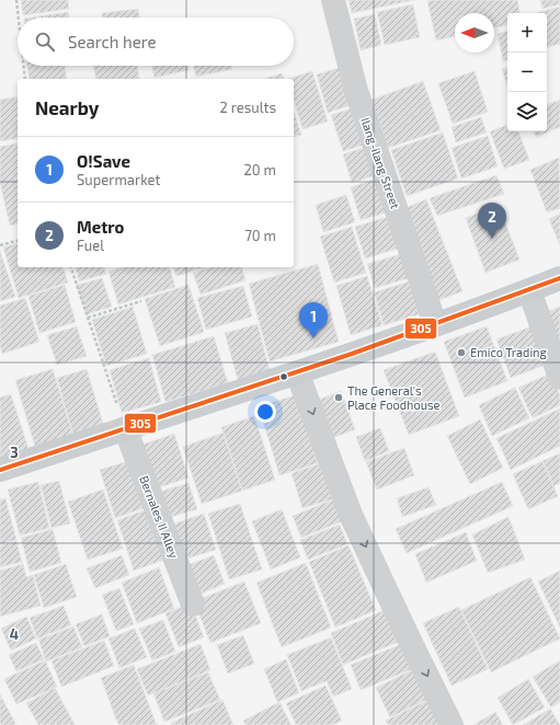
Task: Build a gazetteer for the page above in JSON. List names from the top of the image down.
{
  "streets": {
    "street": ["Ilang-ilang Street", "Bernales II Alley"]
  },
  "places": ["Emico Trading", "The General's Place Foodhouse"],
  "lines": ["transit line 305"],
  "north": "left",
  "page": {
    "map_buttons": ["+", "−"],
    "search": "Search here",
    "heading": ["Nearby", "2 results"],
    "list": [
      {
        "mark": "1",
        "name": "O!Save",
        "note": "Supermarket",
        "value": "20 m"
      },
      {
        "mark": "2",
        "name": "Metro",
        "note": "Fuel",
        "value": "70 m"
      }
    ],
    "pins": ["2", "1"]
  },
  "grid": {
    "rows": ["3", "4"]
  }
}
